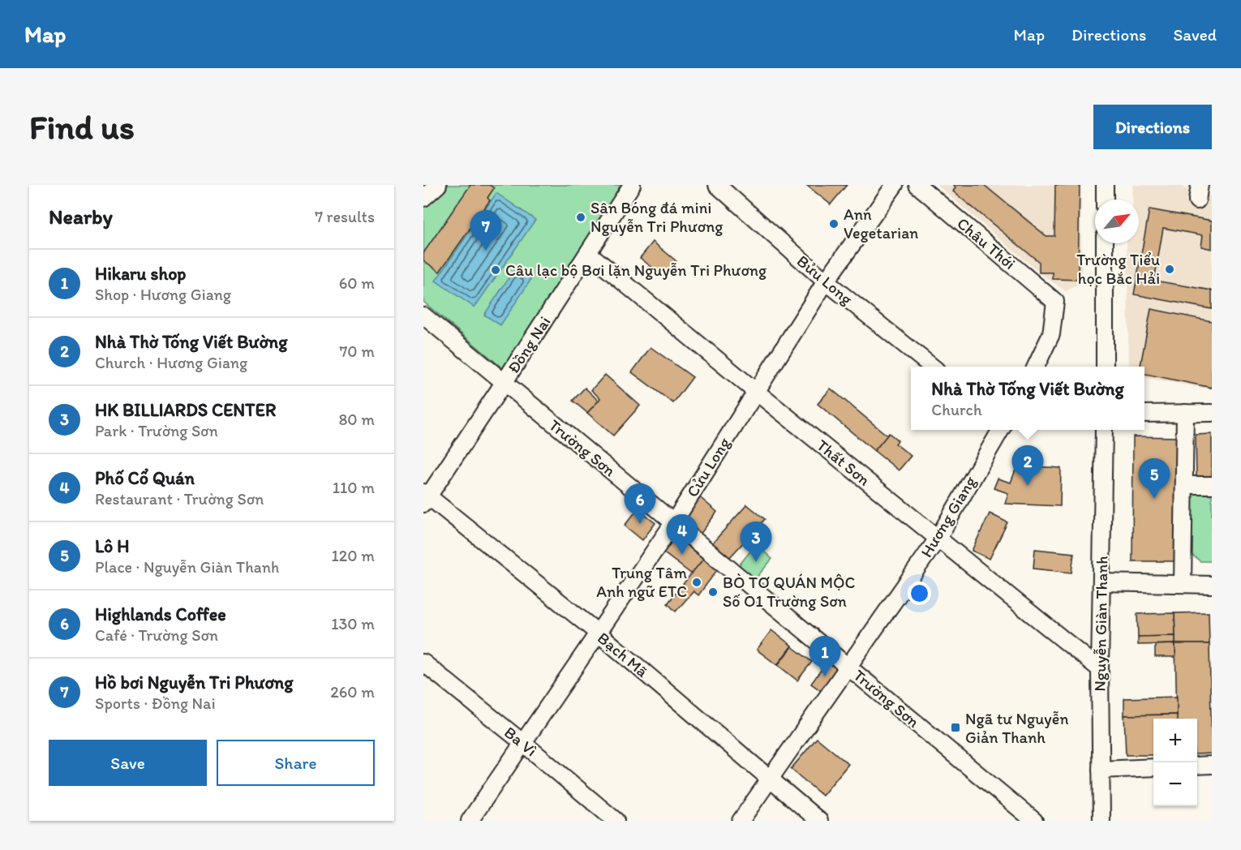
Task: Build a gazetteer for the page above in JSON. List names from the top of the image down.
{
  "streets": {
    "street": [
      "Châu Thới",
      "Bửu Long",
      "Đồng Nai",
      "Trường Sơn",
      "Thất Sơn",
      "Cửu Long",
      "Hương Giang",
      "Nguyễn Giàn Thanh",
      "Bạch Mã",
      "Ba Vì"
    ]
  },
  "crossings": [
    ["Bửu Long", "Cửu Long"],
    ["Đồng Nai", "Trường Sơn"],
    ["Đồng Nai", "Thất Sơn"],
    ["Đồng Nai", "Bạch Mã"],
    ["Trường Sơn", "Cửu Long"],
    ["Trường Sơn", "Hương Giang"],
    ["Thất Sơn", "Cửu Long"],
    ["Thất Sơn", "Hương Giang"],
    ["Thất Sơn", "Nguyễn Giàn Thanh"],
    ["Cửu Long", "Bạch Mã"],
    ["Cửu Long", "Ba Vì"],
    ["Hương Giang", "Bạch Mã"]
  ],
  "places": {
    "other": [
      "Sân Bóng đá mini Nguyễn Tri Phương",
      "Ann Vegetarian",
      "Trường Tiểu học Bắc Hải",
      "Câu lạc bộ Bơi lặn Nguyễn Tri Phương",
      "Trung Tâm Anh ngữ ETC",
      "BÒ TƠ QUÁN MỘC Số O1 Trường Sơn"
    ],
    "transit": ["Ngã tư Nguyễn Giản Thanh"]
  },
  "north": "top right",
  "page": {
    "header": "Map",
    "nav": ["Map", "Directions", "Saved"],
    "buttons": [
      "Directions",
      ["Save", "Share"]
    ],
    "title": "Find us",
    "heading": ["Nearby", "7 results"],
    "pins": [
      "7",
      "2",
      "5",
      "6",
      "4",
      "3",
      "1"
    ],
    "list": [
      {
        "mark": "1",
        "name": "Hikaru shop",
        "note": "Shop · Hương Giang",
        "value": "60 m"
      },
      {
        "mark": "2",
        "name": "Nhà Thờ Tống Viết Bường",
        "note": "Church · Hương Giang",
        "value": "70 m"
      },
      {
        "mark": "3",
        "name": "HK BILLIARDS CENTER",
        "note": "Park · Trường Sơn",
        "value": "80 m"
      },
      {
        "mark": "4",
        "name": "Phố Cổ Quán",
        "note": "Restaurant · Trường Sơn",
        "value": "110 m"
      },
      {
        "mark": "5",
        "name": "Lô H",
        "note": "Place · Nguyễn Giàn Thanh",
        "value": "120 m"
      },
      {
        "mark": "6",
        "name": "Highlands Coffee",
        "note": "Café · Trường Sơn",
        "value": "130 m"
      },
      {
        "mark": "7",
        "name": "Hồ bơi Nguyễn Tri Phương",
        "note": "Sports · Đồng Nai",
        "value": "260 m"
      }
    ],
    "popup": ["Nhà Thờ Tống Viết Bường", "Church"],
    "map_buttons": ["+", "−"]
  }
}
